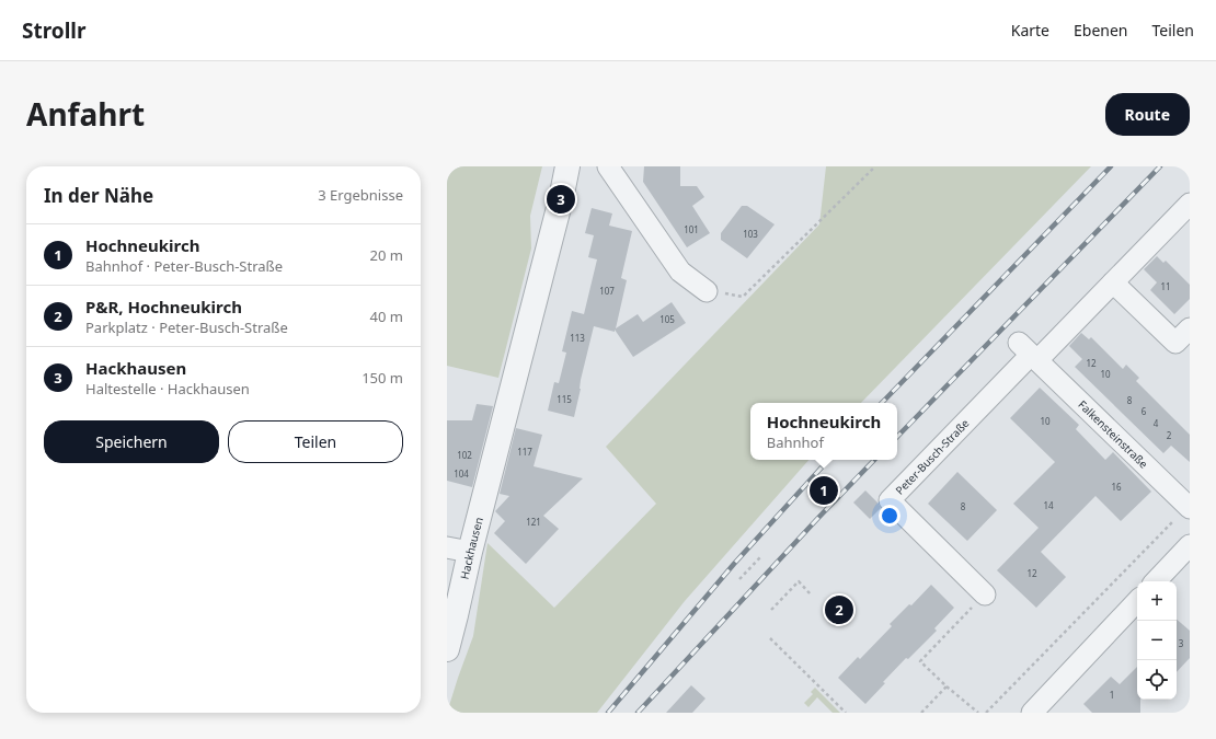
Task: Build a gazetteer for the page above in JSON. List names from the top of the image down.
{
  "streets": {
    "street": ["Falkensteinstraße", "Peter-Busch-Straße", "Hackhausen"]
  },
  "crossings": [
    ["Falkensteinstraße", "Peter-Busch-Straße"]
  ],
  "house_numbers": [
    "101",
    "103",
    "11",
    "107",
    "105",
    "113",
    "12",
    "10",
    "115",
    "8",
    "6",
    "10",
    "4",
    "2",
    "117",
    "102",
    "104",
    "16",
    "14",
    "8",
    "121",
    "12",
    "3",
    "1"
  ],
  "page": {
    "header": "Strollr",
    "nav": ["Karte", "Ebenen", "Teilen"],
    "title": "Anfahrt",
    "buttons": [
      "Route",
      ["Speichern", "Teilen"]
    ],
    "heading": ["In der Nähe", "3 Ergebnisse"],
    "pins": ["3", "1", "2"],
    "list": [
      {
        "mark": "1",
        "name": "Hochneukirch",
        "note": "Bahnhof · Peter-Busch-Straße",
        "value": "20 m"
      },
      {
        "mark": "2",
        "name": "P&R, Hochneukirch",
        "note": "Parkplatz · Peter-Busch-Straße",
        "value": "40 m"
      },
      {
        "mark": "3",
        "name": "Hackhausen",
        "note": "Haltestelle · Hackhausen",
        "value": "150 m"
      }
    ],
    "popup": ["Hochneukirch", "Bahnhof"],
    "map_buttons": ["+", "−"]
  }
}
